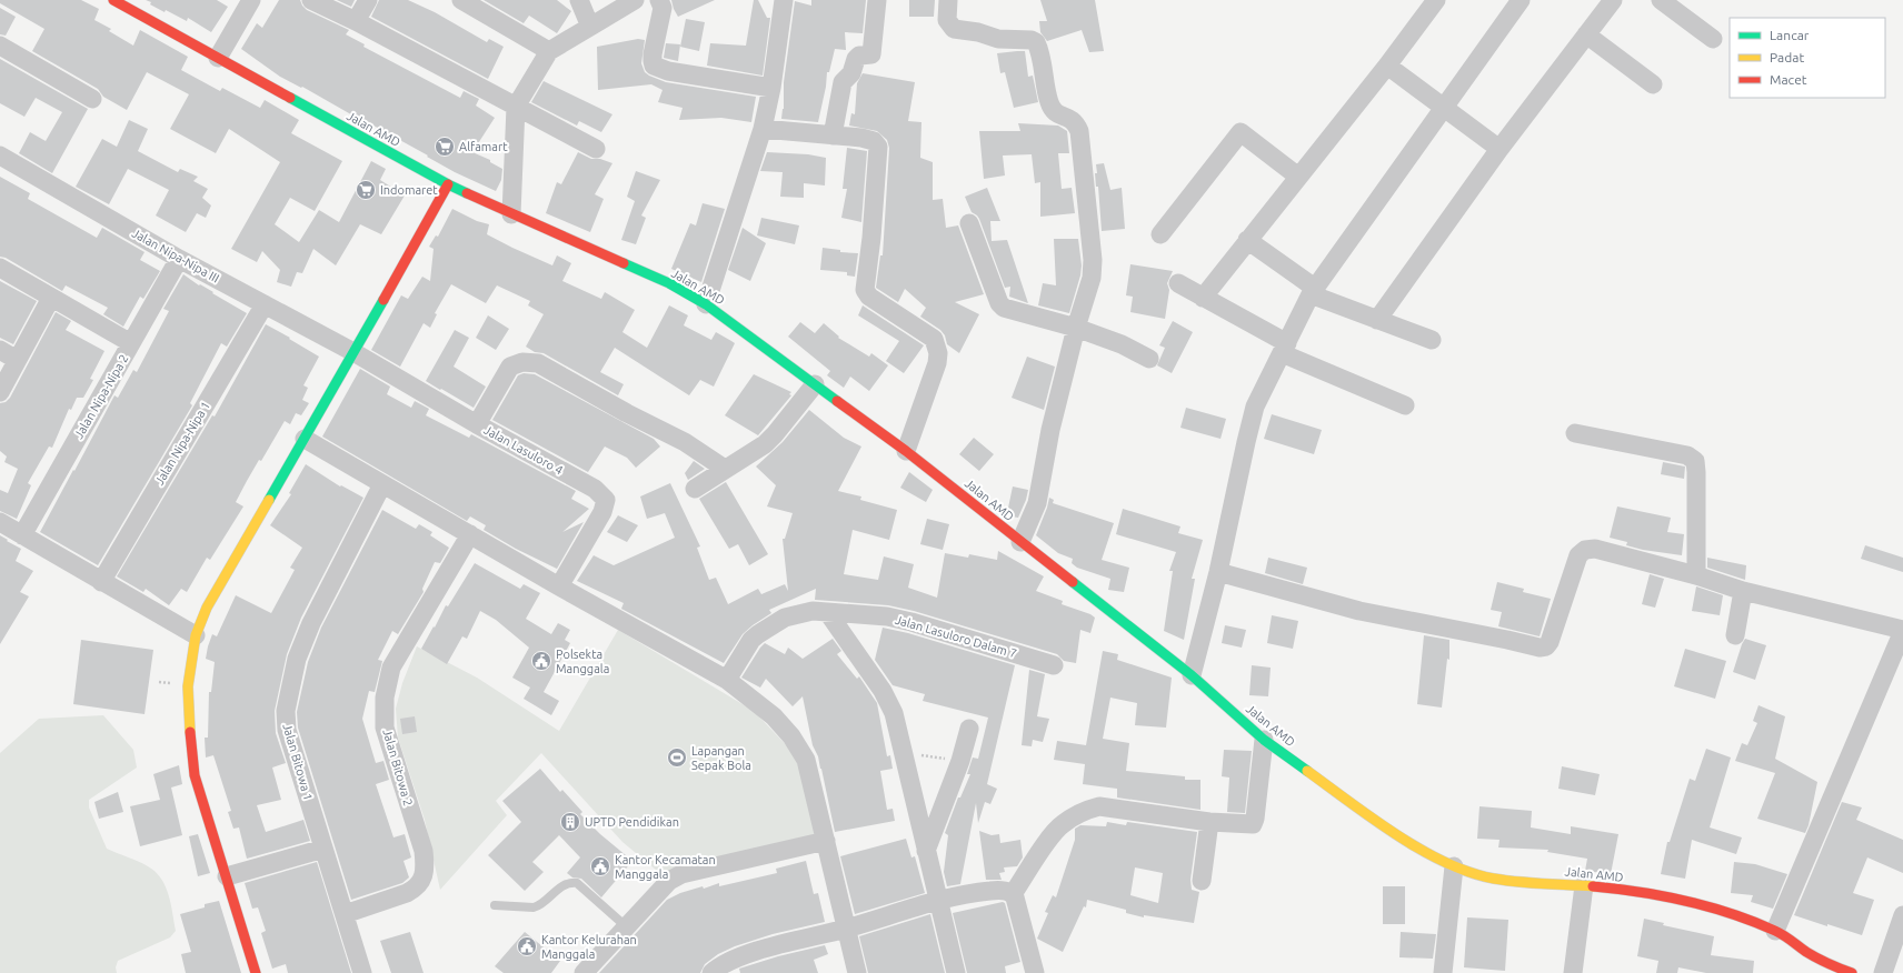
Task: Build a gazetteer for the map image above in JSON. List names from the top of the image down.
{
  "streets": {
    "street": [
      "Jalan AMD",
      "Jalan Nipa-Nipa III",
      "Jalan Nipa-Nipa 2",
      "Jalan Nipa-Nipa 1",
      "Jalan Lasuloro 4",
      "Jalan Lasuloro Dalam 7",
      "Jalan Bitowa 1",
      "Jalan Bitowa 2"
    ]
  },
  "crossings": [
    ["Jalan Nipa-Nipa III", "Jalan Nipa-Nipa 2"],
    ["Jalan Nipa-Nipa III", "Jalan Nipa-Nipa 1"],
    ["Jalan Nipa-Nipa III", "Jalan Lasuloro 4"],
    ["Jalan Bitowa 1", "Jalan Bitowa 2"]
  ],
  "places": {
    "supermarket": ["Alfamart", "Indomaret"],
    "public building": ["Polsekta Manggala", "Kantor Kecamatan Manggala", "Kantor Kelurahan Manggala"],
    "sports": ["Lapangan Sepak Bola"],
    "building": ["UPTD Pendidikan"]
  },
  "legend": ["Lancar", "Padat", "Macet"]
}
